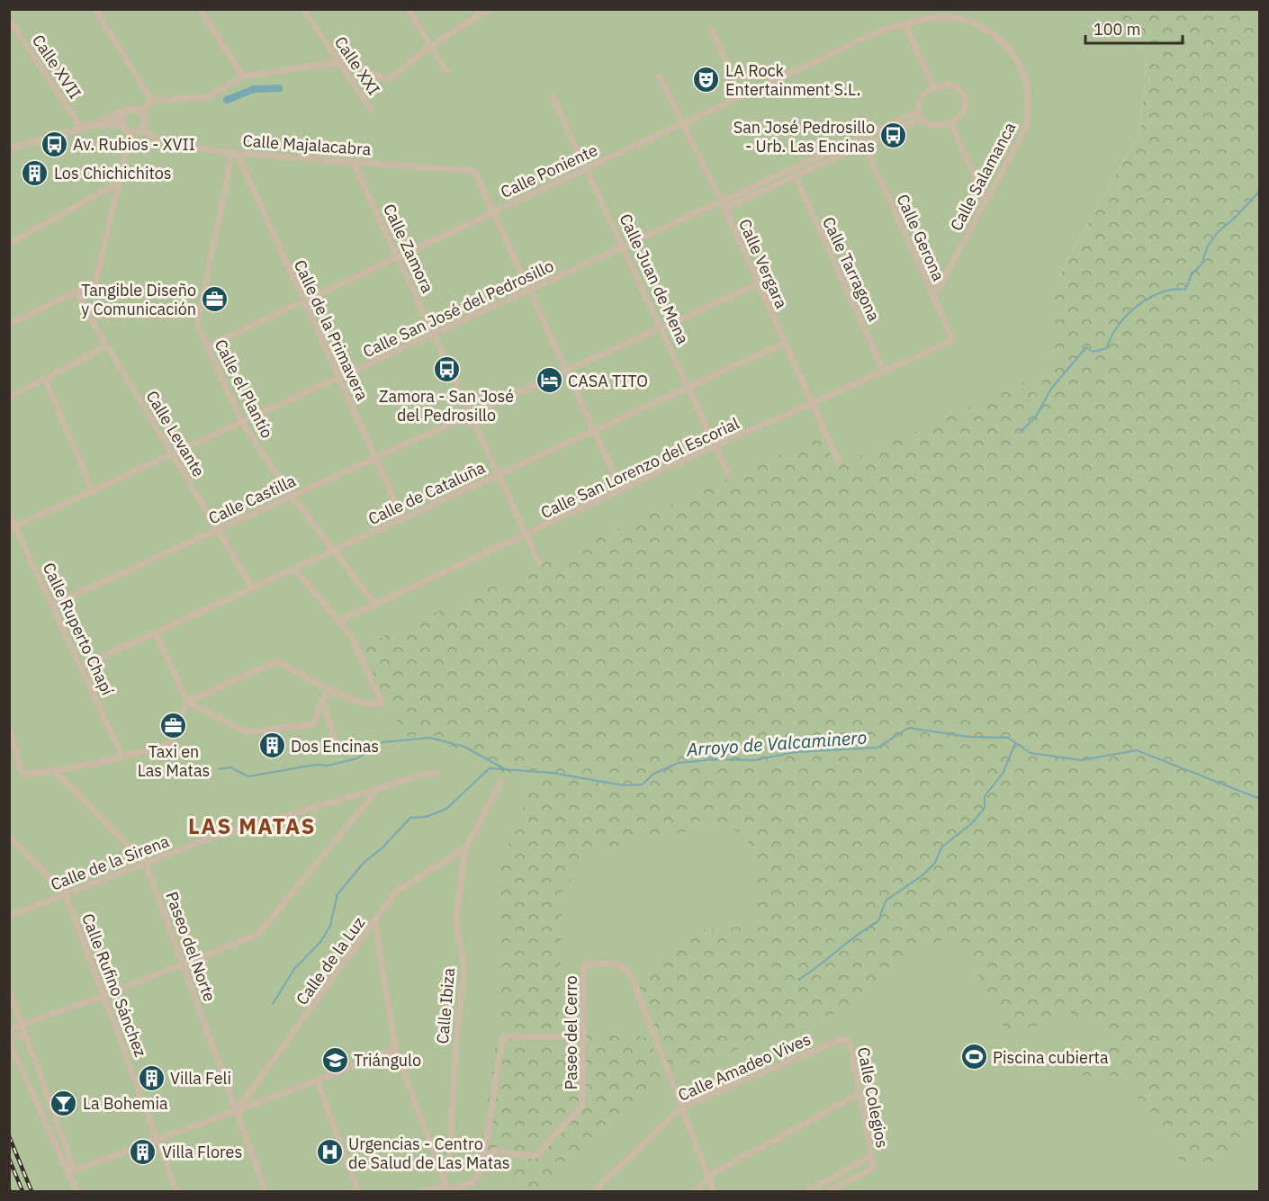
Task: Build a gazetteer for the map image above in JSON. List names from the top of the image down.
{
  "streets": {
    "street": [
      "Calle XXI",
      "Calle XVII",
      "Calle Majalacabra",
      "Calle Poniente",
      "Calle Salamanca",
      "Calle Gerona",
      "Calle Zamora",
      "Calle Vergara",
      "Calle Tarragona",
      "Calle Juan de Mena",
      "Calle San José del Pedrosillo",
      "Calle de la Primavera",
      "Calle el Plantío",
      "Calle Levante",
      "Calle San Lorenzo del Escorial",
      "Calle de Cataluña",
      "Calle Castilla",
      "Calle Ruperto Chapí",
      "Calle de la Sirena",
      "Paseo del Norte",
      "Calle de la Luz",
      "Calle Rufino Sánchez",
      "Calle Ibiza",
      "Paseo del Cerro",
      "Calle Amadeo Vives",
      "Calle Colegios"
    ]
  },
  "crossings": [
    ["Calle Majalacabra", "Calle Poniente"],
    ["Calle Majalacabra", "Calle Zamora"],
    ["Calle Majalacabra", "Calle de la Primavera"],
    ["Calle Majalacabra", "Calle el Plantío"],
    ["Calle Poniente", "Calle Salamanca"],
    ["Calle Poniente", "Calle Zamora"],
    ["Calle Poniente", "Calle Vergara"],
    ["Calle Poniente", "Calle Juan de Mena"],
    ["Calle Poniente", "Calle de la Primavera"],
    ["Calle Poniente", "Calle el Plantío"],
    ["Calle Salamanca", "Calle Gerona"],
    ["Calle Gerona", "Calle San José del Pedrosillo"],
    ["Calle Gerona", "Calle San Lorenzo del Escorial"],
    ["Calle Zamora", "Calle San José del Pedrosillo"],
    ["Calle Zamora", "Calle Castilla"],
    ["Calle Vergara", "Calle San José del Pedrosillo"],
    ["Calle Vergara", "Calle San Lorenzo del Escorial"],
    ["Calle Vergara", "Calle de Cataluña"],
    ["Calle Tarragona", "Calle San José del Pedrosillo"],
    ["Calle Tarragona", "Calle San Lorenzo del Escorial"],
    ["Calle Juan de Mena", "Calle San José del Pedrosillo"],
    ["Calle Juan de Mena", "Calle San Lorenzo del Escorial"],
    ["Calle Juan de Mena", "Calle de Cataluña"],
    ["Calle San José del Pedrosillo", "Calle de la Primavera"],
    ["Calle San José del Pedrosillo", "Calle el Plantío"],
    ["Calle San José del Pedrosillo", "Calle Levante"],
    ["Calle San José del Pedrosillo", "Calle Ruperto Chapí"],
    ["Calle de la Primavera", "Calle el Plantío"],
    ["Calle de la Primavera", "Calle de Cataluña"],
    ["Calle de la Primavera", "Calle Castilla"],
    ["Calle el Plantío", "Calle San Lorenzo del Escorial"],
    ["Calle el Plantío", "Calle de Cataluña"],
    ["Calle el Plantío", "Calle Castilla"],
    ["Calle Levante", "Calle de Cataluña"],
    ["Calle Levante", "Calle Castilla"],
    ["Calle de Cataluña", "Calle Ruperto Chapí"],
    ["Calle Castilla", "Calle Ruperto Chapí"],
    ["Calle de la Sirena", "Paseo del Norte"],
    ["Calle de la Sirena", "Calle Rufino Sánchez"],
    ["Paseo del Norte", "Calle de la Luz"],
    ["Calle de la Luz", "Calle Ibiza"],
    ["Paseo del Cerro", "Calle Amadeo Vives"],
    ["Calle Amadeo Vives", "Calle Colegios"]
  ],
  "districts": ["LAS MATAS"],
  "water": ["Arroyo de Valcaminero"],
  "places": {
    "theatre": ["LA Rock Entertainment S.L."],
    "bus stop": ["San José Pedrosillo - Urb. Las Encinas", "Av. Rubios - XVII", "Zamora - San José del Pedrosillo"],
    "building": [
      "Los Chichichitos",
      "Dos Encinas",
      "Villa Feli",
      "Villa Flores"
    ],
    "office": ["Tangible Diseño y Comunicación", "Taxi en Las Matas"],
    "hotel": ["CASA TITO"],
    "sports": ["Piscina cubierta"],
    "school or university": ["Triángulo"],
    "bar": ["La Bohemia"],
    "hospital": ["Urgencias - Centro de Salud de Las Matas"]
  },
  "scale_bar": "100 m"
}
